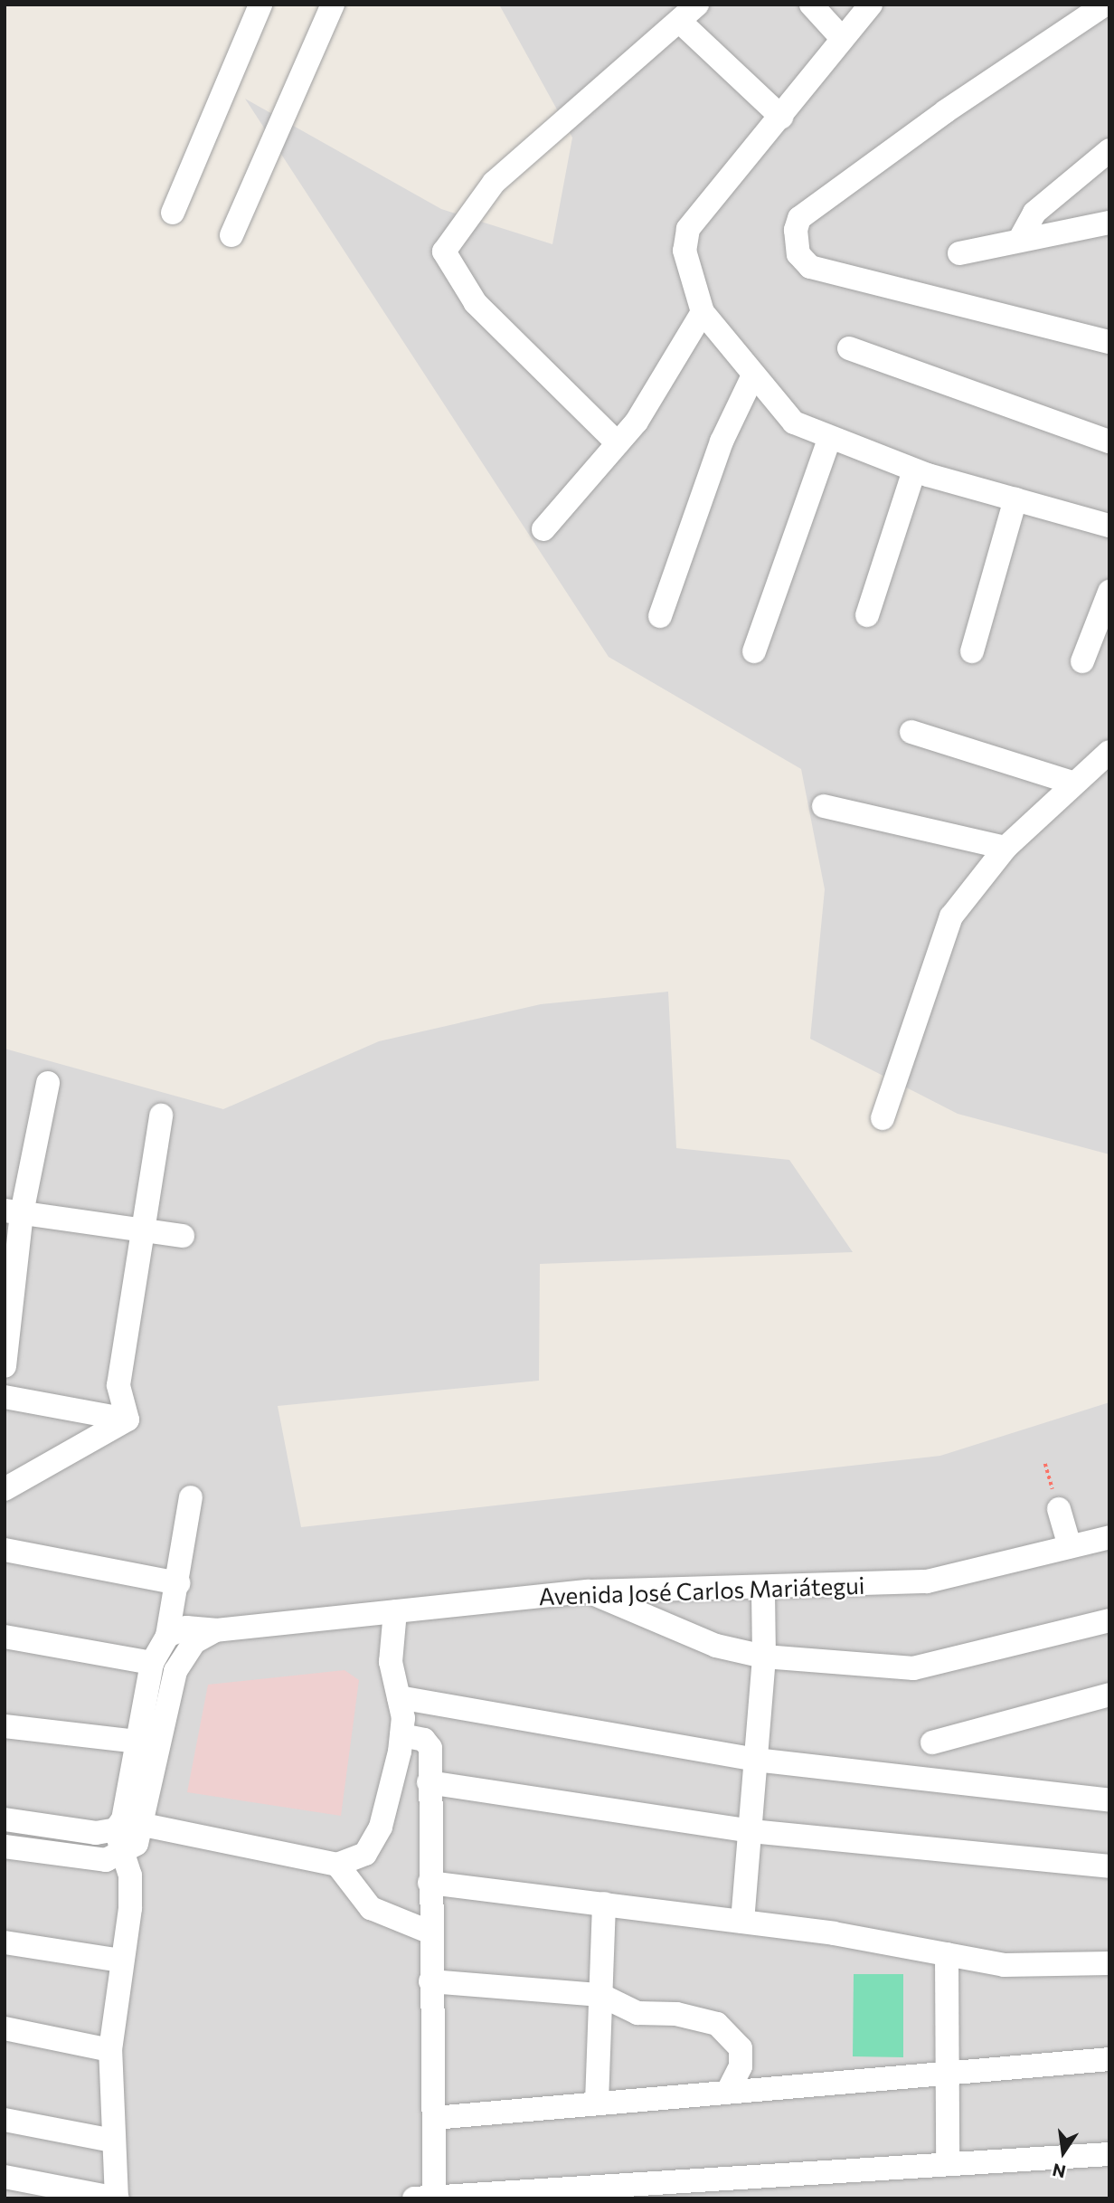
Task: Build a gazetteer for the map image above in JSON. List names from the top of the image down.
{
  "streets": {
    "street": ["Avenida José Carlos Mariátegui"]
  },
  "north": "bottom"
}
